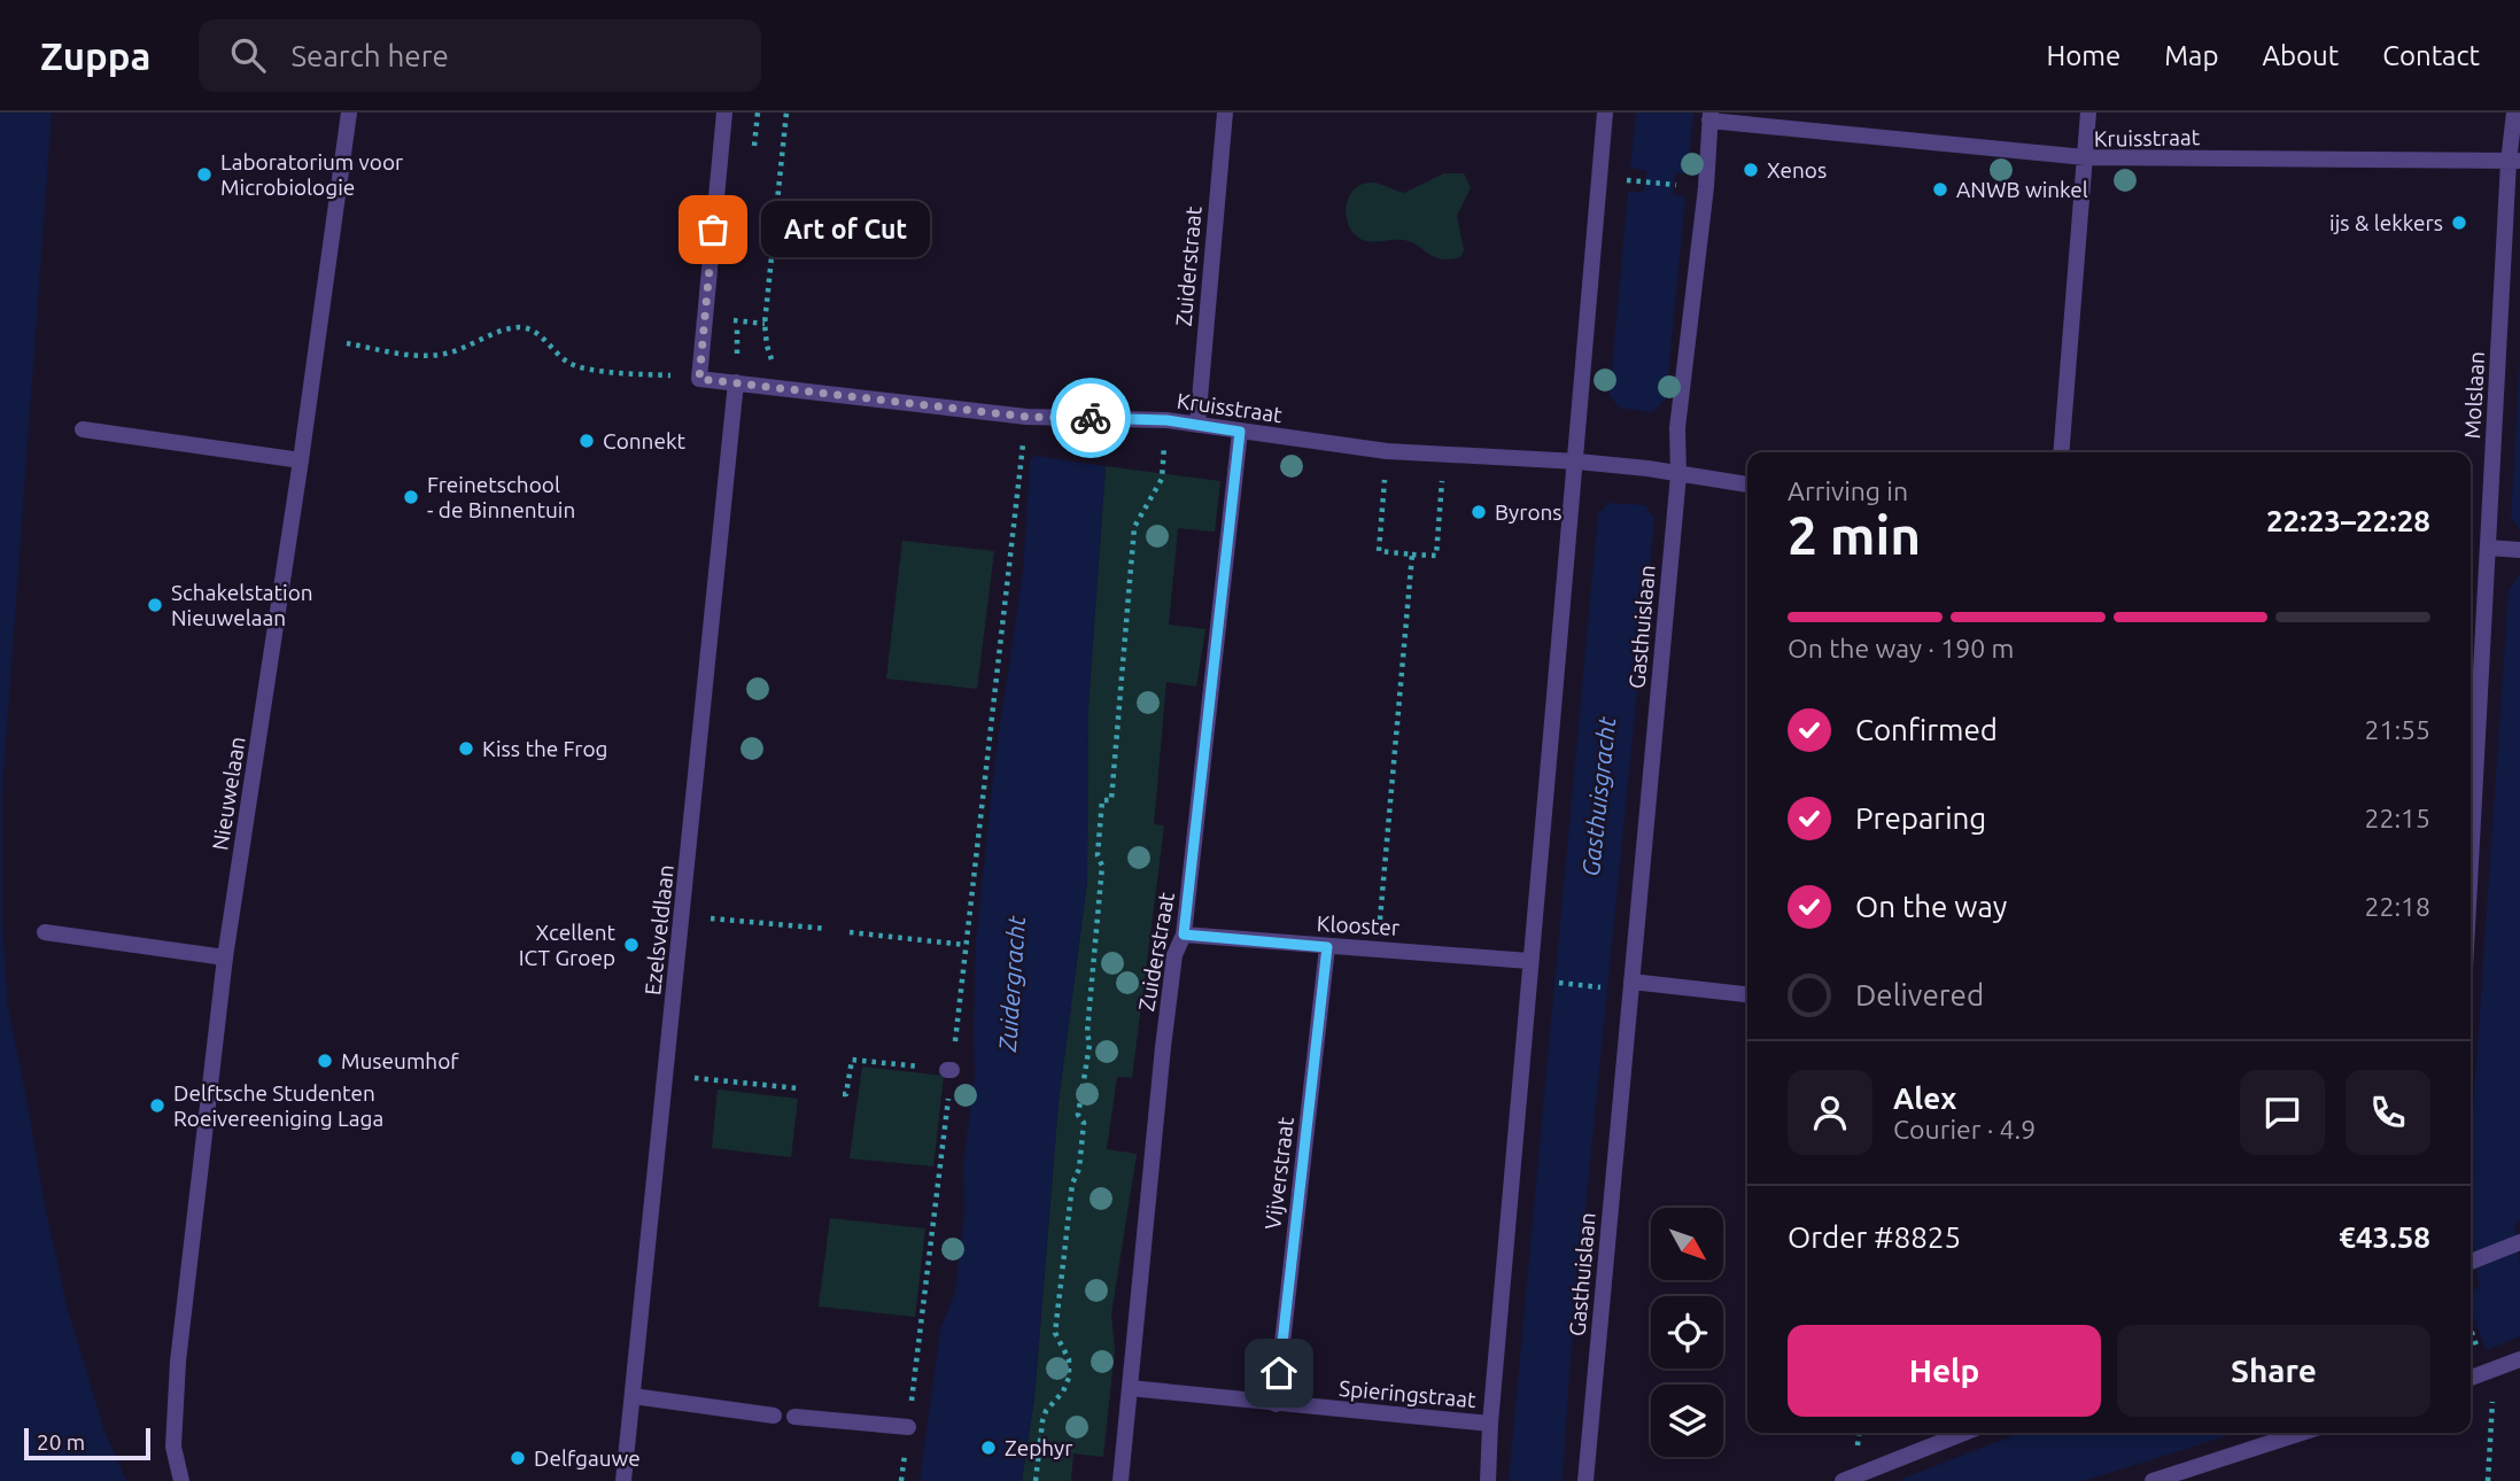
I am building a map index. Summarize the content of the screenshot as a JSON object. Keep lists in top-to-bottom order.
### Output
{
  "streets": {
    "street": [
      "Kruisstraat",
      "Zuiderstraat",
      "Molslaan",
      "Gasthuislaan",
      "Nieuwelaan",
      "Klooster",
      "Ezelsveldlaan",
      "Vijverstraat",
      "Spieringstraat"
    ]
  },
  "crossings": [
    ["Kruisstraat", "Zuiderstraat"],
    ["Kruisstraat", "Molslaan"],
    ["Kruisstraat", "Gasthuislaan"],
    ["Kruisstraat", "Ezelsveldlaan"],
    ["Zuiderstraat", "Klooster"],
    ["Zuiderstraat", "Spieringstraat"],
    ["Klooster", "Vijverstraat"],
    ["Vijverstraat", "Spieringstraat"]
  ],
  "water": ["Gasthuisgracht", "Zuidergracht"],
  "places": [
    "Xenos",
    "Laboratorium voor Microbiologie",
    "ANWB winkel",
    "ijs & lekkers",
    "Art of Cut",
    "Connekt",
    "Freinetschool - de Binnentuin",
    "Byrons",
    "Schakelstation Nieuwelaan",
    "Kiss the Frog",
    "Xcellent ICT Groep",
    "Museumhof",
    "Delftsche Studenten Roeivereeniging Laga",
    "Zephyr",
    "Delfgauwe"
  ],
  "scale_bar": "20 m",
  "north": "bottom right",
  "page": {
    "header": "Zuppa",
    "search": "Search here",
    "nav": [
      "Home",
      "Map",
      "About",
      "Contact"
    ],
    "bubble": "Art of Cut",
    "heading": ["2 min", "Arriving in", "22:23–22:28"],
    "panel": [
      "Alex",
      "Courier · 4.9",
      "Order #8825",
      "€43.58"
    ],
    "bar": "On the way · 190 m",
    "list": [
      ["Confirmed", "21:55"],
      ["Preparing", "22:15"],
      ["On the way", "22:18"],
      "Delivered"
    ],
    "buttons": ["Help", "Share"],
    "scale": "20 m"
  }
}
